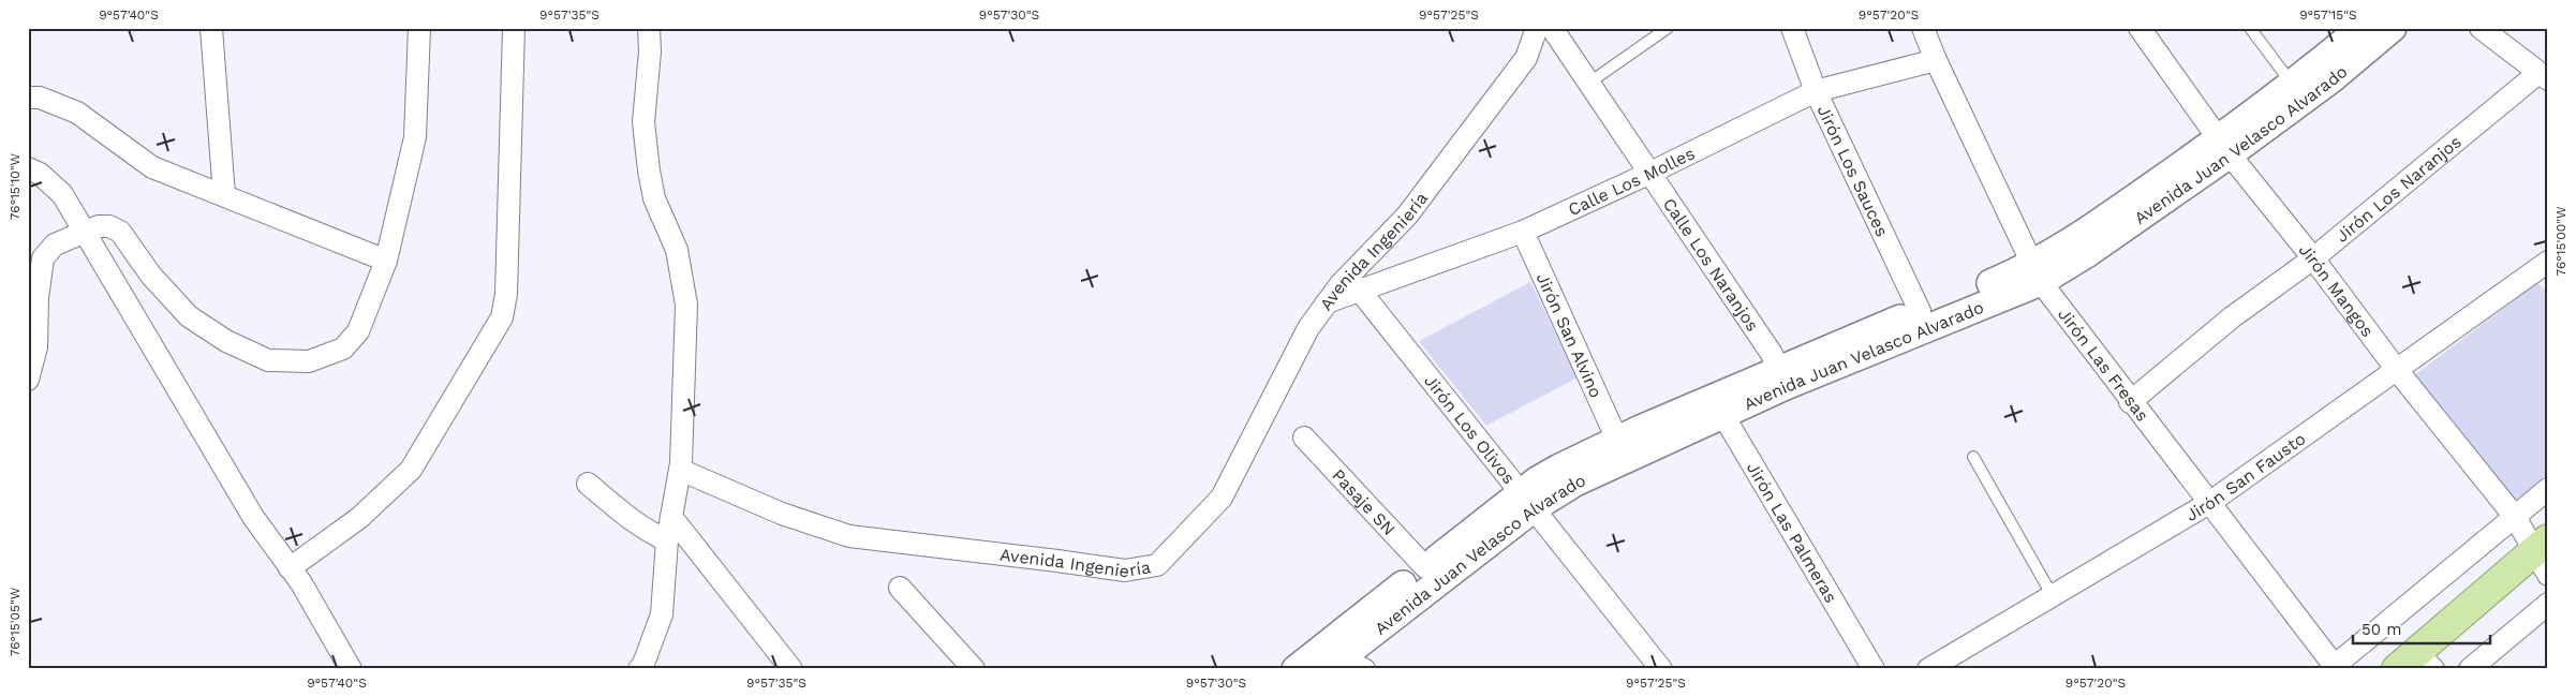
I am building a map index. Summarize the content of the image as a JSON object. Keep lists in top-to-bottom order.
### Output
{
  "streets": {
    "street": [
      "Avenida Juan Velasco Alvarado",
      "Jirón Los Sauces",
      "Calle Los Molles",
      "Jirón Los Naranjos",
      "Avenida Ingeniería",
      "Calle Los Naranjos",
      "Jirón Mangos",
      "Jirón San Alvino",
      "Jirón Las Fresas",
      "Jirón Los Olivos",
      "Jirón San Fausto",
      "Pasaje SN",
      "Jirón Las Palmeras"
    ]
  },
  "crossings": [
    ["Avenida Juan Velasco Alvarado", "Jirón Los Sauces"],
    ["Avenida Juan Velasco Alvarado", "Calle Los Naranjos"],
    ["Avenida Juan Velasco Alvarado", "Jirón Mangos"],
    ["Avenida Juan Velasco Alvarado", "Jirón San Alvino"],
    ["Avenida Juan Velasco Alvarado", "Jirón Las Fresas"],
    ["Avenida Juan Velasco Alvarado", "Jirón Los Olivos"],
    ["Avenida Juan Velasco Alvarado", "Pasaje SN"],
    ["Avenida Juan Velasco Alvarado", "Jirón Las Palmeras"],
    ["Jirón Los Sauces", "Calle Los Molles"],
    ["Calle Los Molles", "Avenida Ingeniería"],
    ["Calle Los Molles", "Calle Los Naranjos"],
    ["Calle Los Molles", "Jirón San Alvino"],
    ["Calle Los Molles", "Jirón Las Fresas"],
    ["Calle Los Molles", "Jirón Los Olivos"],
    ["Jirón Los Naranjos", "Jirón Mangos"],
    ["Jirón Los Naranjos", "Jirón Las Fresas"],
    ["Jirón Mangos", "Jirón San Fausto"],
    ["Jirón Las Fresas", "Jirón San Fausto"]
  ],
  "scale_bar": "50 m",
  "coordinates": [
    "9°57'40\"S",
    "9°57'35\"S",
    "9°57'30\"S",
    "9°57'25\"S",
    "9°57'20\"S",
    "9°57'15\"S",
    "76°15'10\"W",
    "76°15'00\"W",
    "76°15'05\"W"
  ]
}
